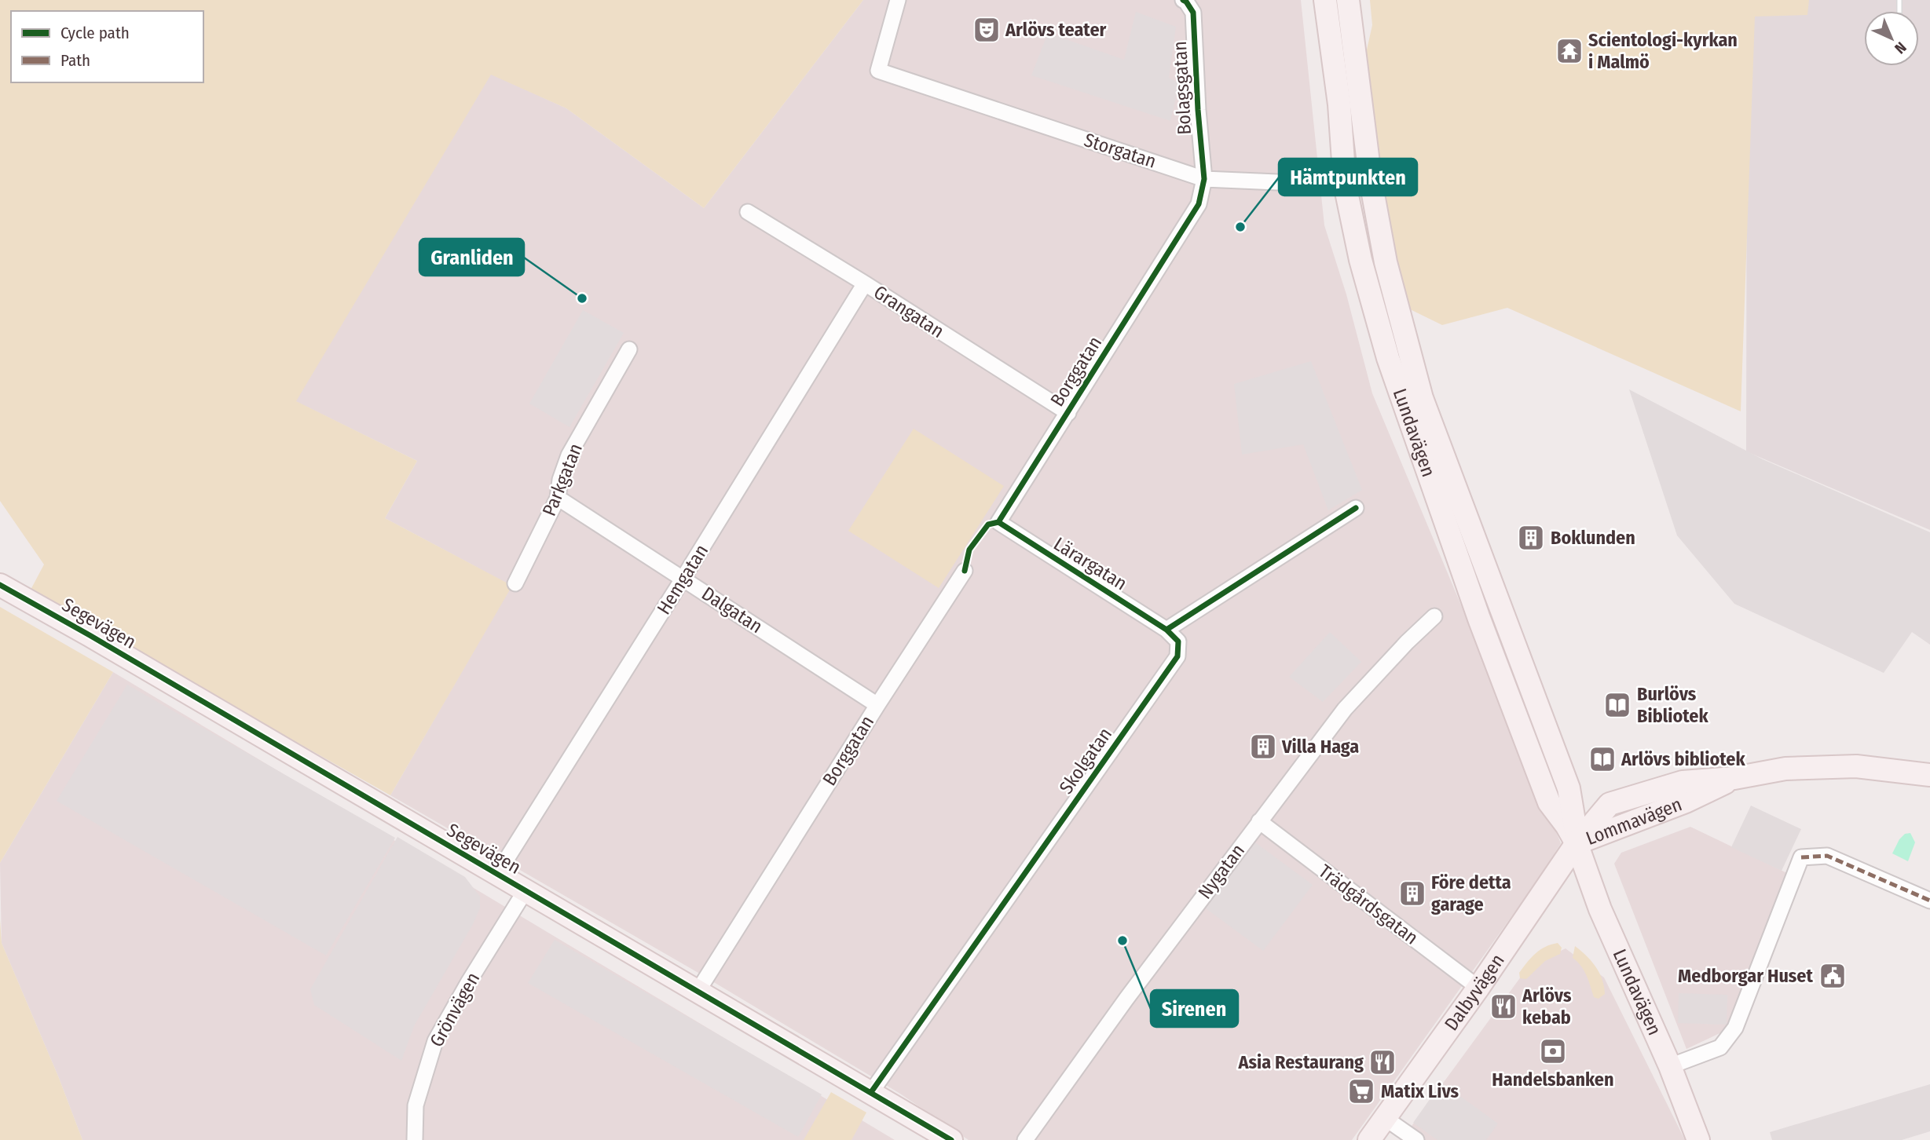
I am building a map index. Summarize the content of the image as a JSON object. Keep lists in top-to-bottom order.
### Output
{
  "streets": {
    "main road": [
      "Lundavägen",
      "Segevägen",
      "Lommavägen",
      "Dalbyvägen"
    ],
    "street": [
      "Bolagsgatan",
      "Storgatan",
      "Grangatan",
      "Borggatan",
      "Parkgatan",
      "Lärargatan",
      "Hemgatan",
      "Dalgatan",
      "Skolgatan",
      "Nygatan",
      "Trädgårdsgatan",
      "Grönvägen"
    ]
  },
  "crossings": [
    ["Bolagsgatan", "Storgatan"],
    ["Bolagsgatan", "Borggatan"],
    ["Storgatan", "Borggatan"],
    ["Storgatan", "Lundavägen"],
    ["Grangatan", "Borggatan"],
    ["Grangatan", "Hemgatan"],
    ["Borggatan", "Lärargatan"],
    ["Borggatan", "Dalgatan"],
    ["Borggatan", "Segevägen"],
    ["Lundavägen", "Lommavägen"],
    ["Lundavägen", "Dalbyvägen"],
    ["Parkgatan", "Dalgatan"],
    ["Lärargatan", "Skolgatan"],
    ["Hemgatan", "Dalgatan"],
    ["Hemgatan", "Segevägen"],
    ["Segevägen", "Skolgatan"],
    ["Segevägen", "Grönvägen"],
    ["Lommavägen", "Dalbyvägen"],
    ["Nygatan", "Trädgårdsgatan"],
    ["Trädgårdsgatan", "Dalbyvägen"]
  ],
  "places": {
    "theatre": ["Arlövs teater"],
    "temple": ["Scientologi-kyrkan i Malmö"],
    "other": ["Hämtpunkten", "Granliden", "Sirenen"],
    "building": ["Boklunden", "Villa Haga", "Före detta garage"],
    "library": ["Burlövs Bibliotek", "Arlövs bibliotek"],
    "public building": ["Medborgar Huset"],
    "restaurant": ["Arlövs kebab", "Asia Restaurang"],
    "bank": ["Handelsbanken"],
    "supermarket": ["Matix Livs"]
  },
  "legend": ["Cycle path", "Path"],
  "north": "bottom right"
}
